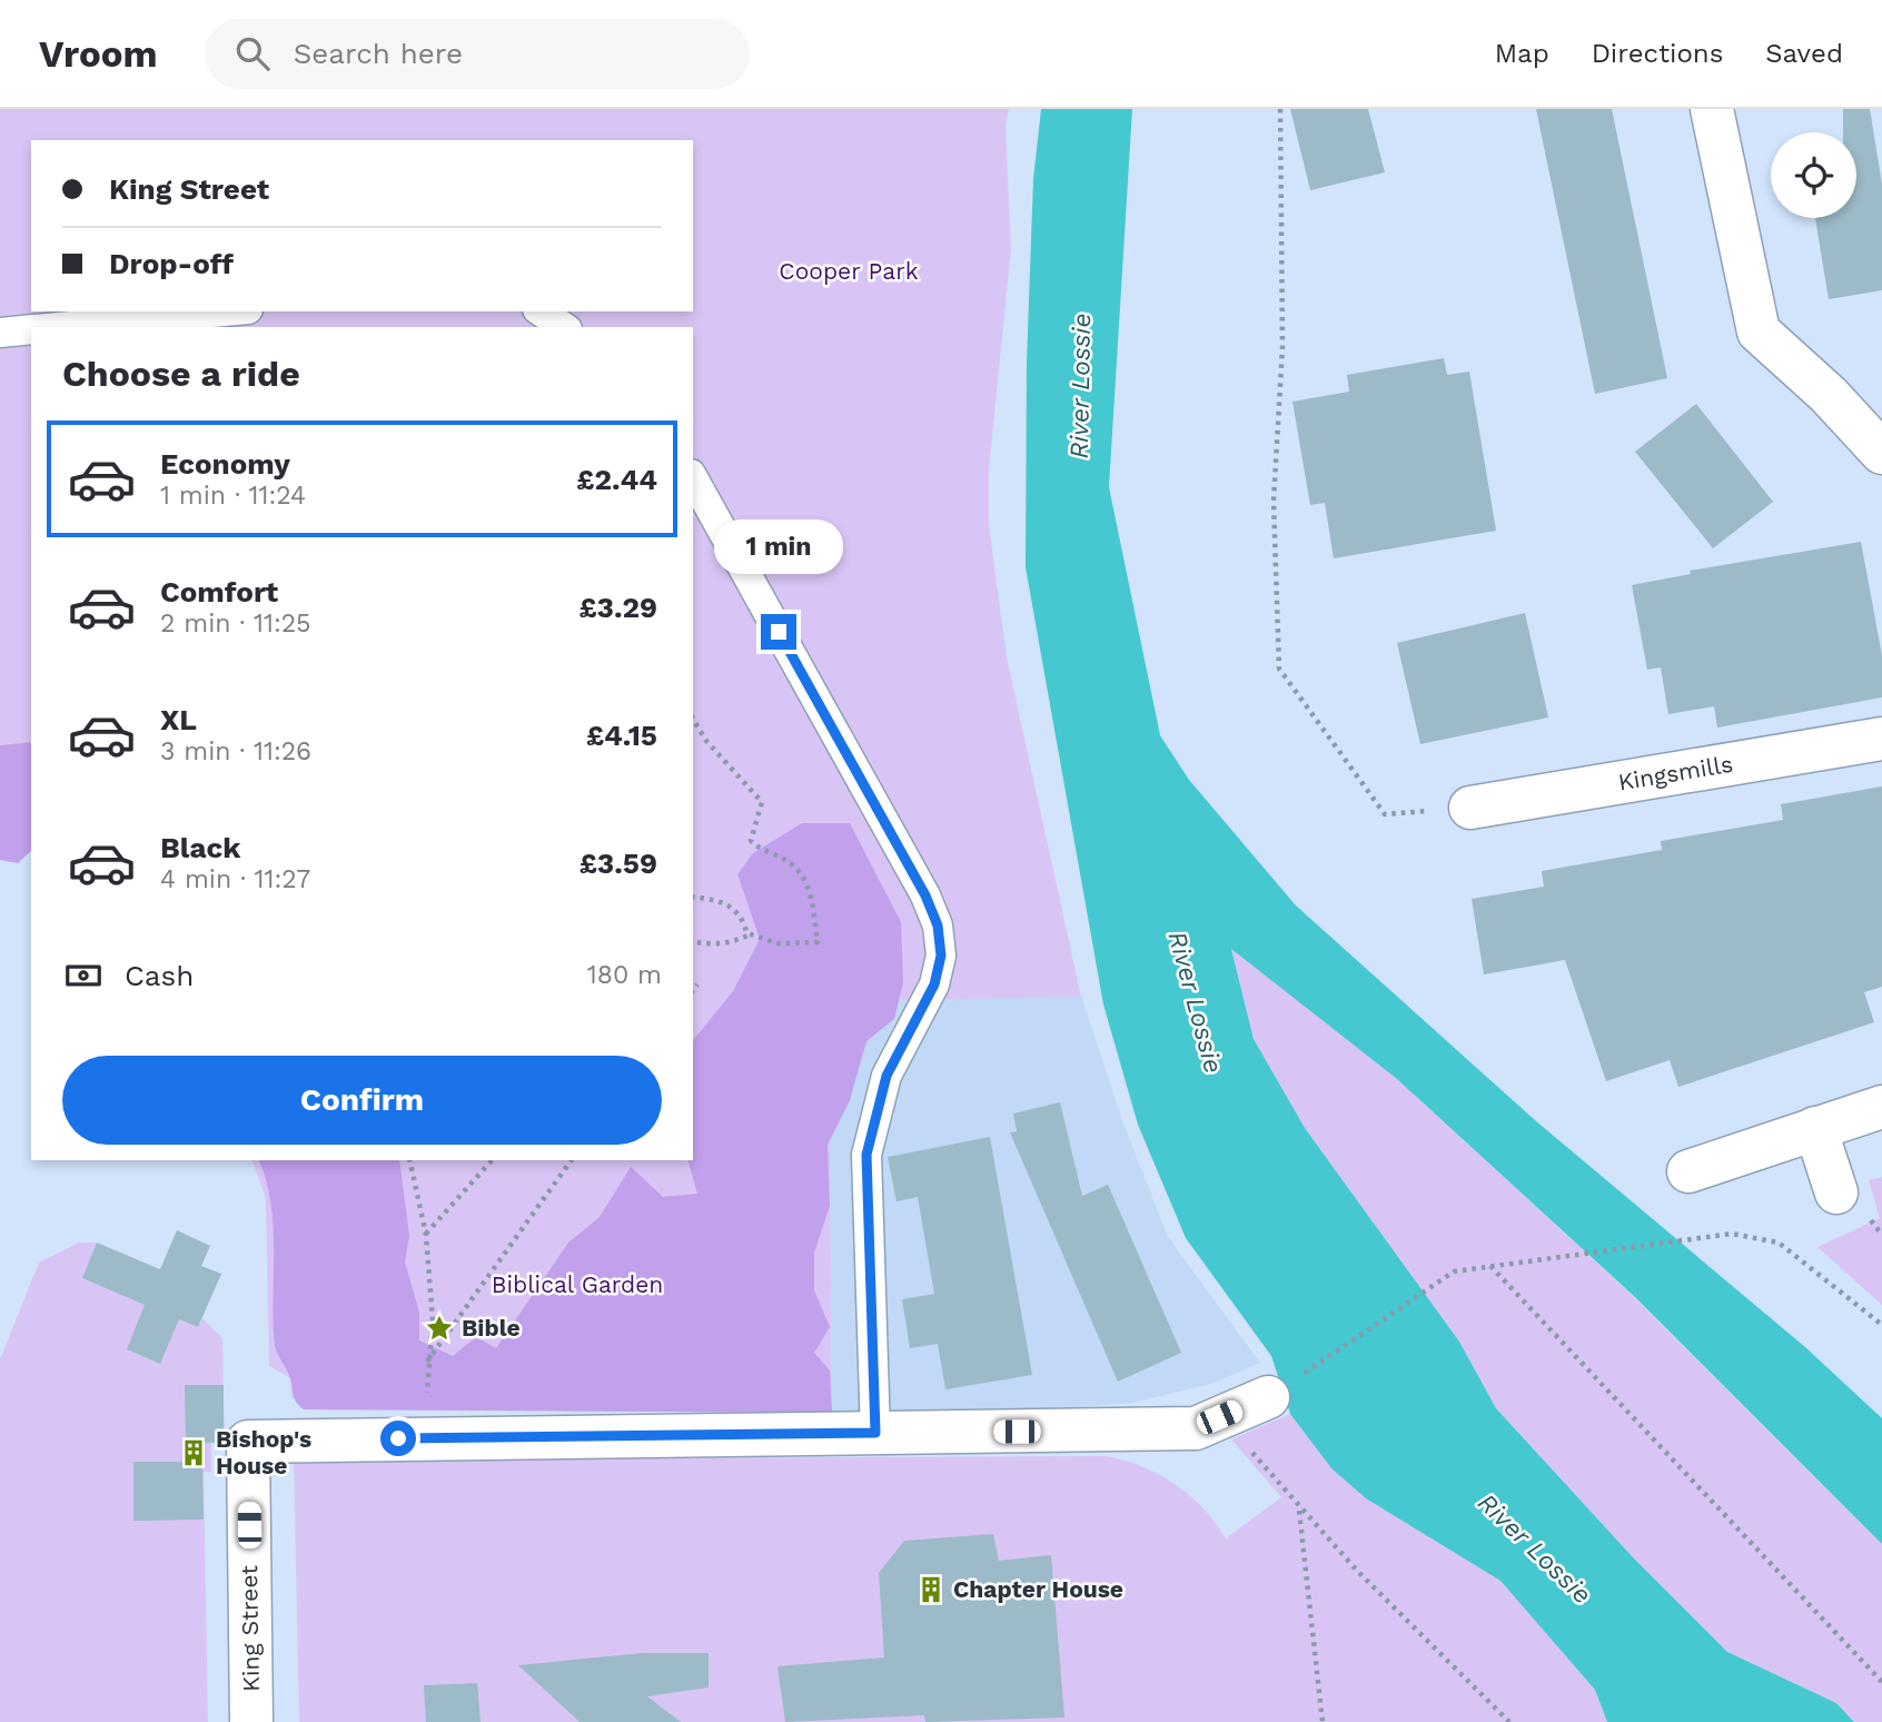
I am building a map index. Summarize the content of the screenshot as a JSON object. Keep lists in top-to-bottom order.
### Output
{
  "streets": {
    "street": ["Kingsmills", "King Street"]
  },
  "water": ["River Lossie"],
  "parks": ["Cooper Park", "Biblical Garden"],
  "places": {
    "place": ["Bible"],
    "building": ["Bishop's House", "Chapter House"]
  },
  "page": {
    "header": "Vroom",
    "search": "Search here",
    "nav": ["Map", "Directions", "Saved"],
    "banner": ["King Street", "Drop-off"],
    "heading": "Choose a ride",
    "list": [
      {
        "name": "Economy",
        "note": "1 min · 11:24",
        "value": "£2.44"
      },
      {
        "name": "Comfort",
        "note": "2 min · 11:25",
        "value": "£3.29"
      },
      {
        "name": "XL",
        "note": "3 min · 11:26",
        "value": "£4.15"
      },
      {
        "name": "Black",
        "note": "4 min · 11:27",
        "value": "£3.59"
      }
    ],
    "bubble": "1 min",
    "pay": ["Cash", "180 m"],
    "buttons": "Confirm"
  }
}
